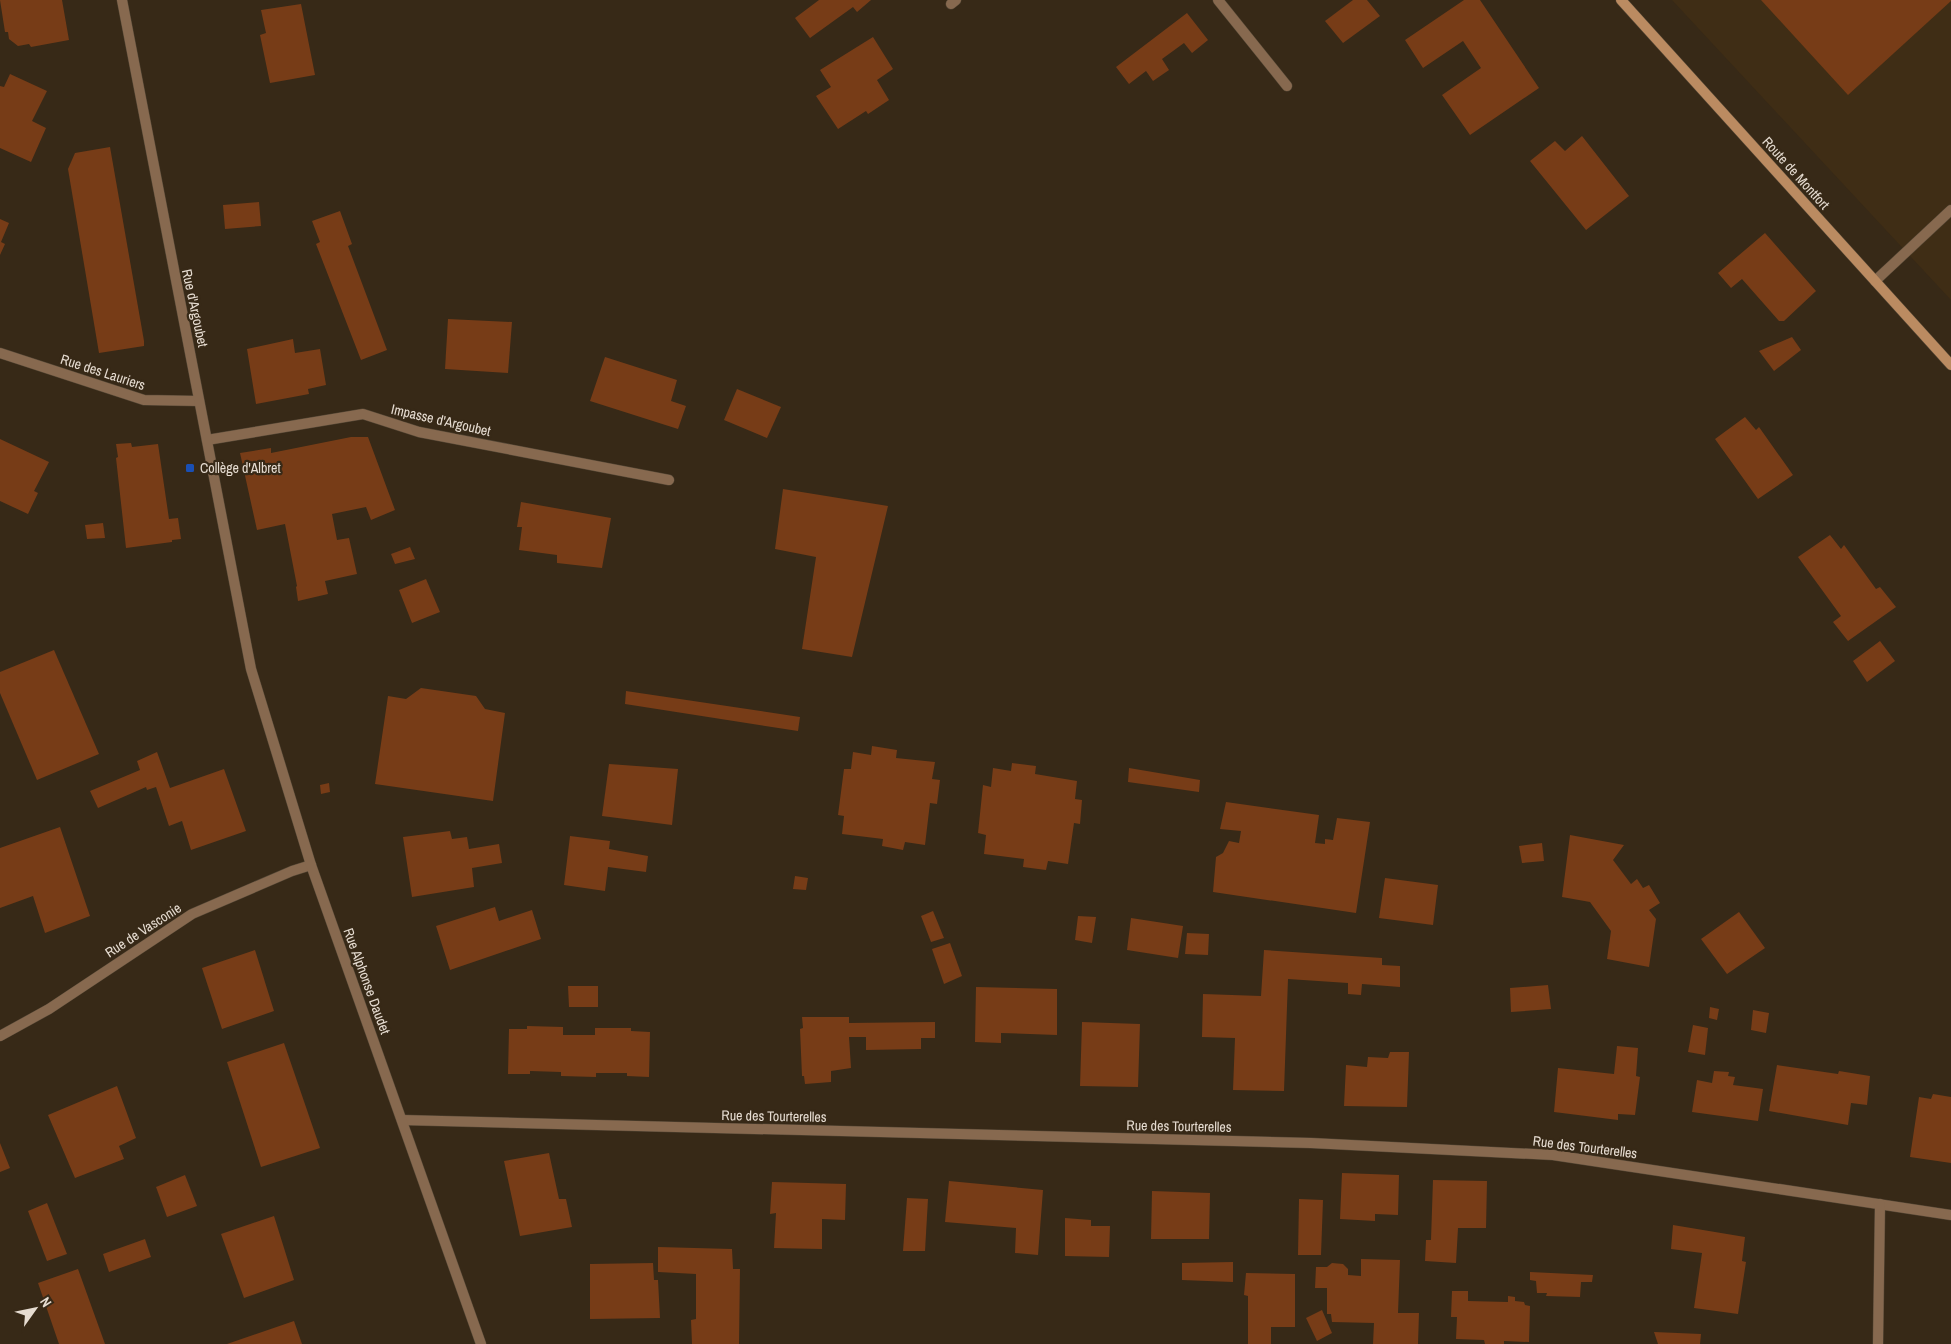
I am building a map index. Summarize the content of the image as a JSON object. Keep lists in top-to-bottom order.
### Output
{
  "streets": {
    "main road": ["Route de Montfort"],
    "street": [
      "Rue d'Argoubet",
      "Rue des Lauriers",
      "Impasse d'Argoubet",
      "Rue de Vasconie",
      "Rue Alphonse Daudet",
      "Rue des Tourterelles"
    ]
  },
  "crossings": [
    ["Rue d'Argoubet", "Rue des Lauriers"],
    ["Rue d'Argoubet", "Impasse d'Argoubet"],
    ["Rue d'Argoubet", "Rue Alphonse Daudet"],
    ["Rue de Vasconie", "Rue Alphonse Daudet"],
    ["Rue Alphonse Daudet", "Rue des Tourterelles"]
  ],
  "places": {
    "transit": ["Collège d'Albret"]
  },
  "north": "top right"
}
